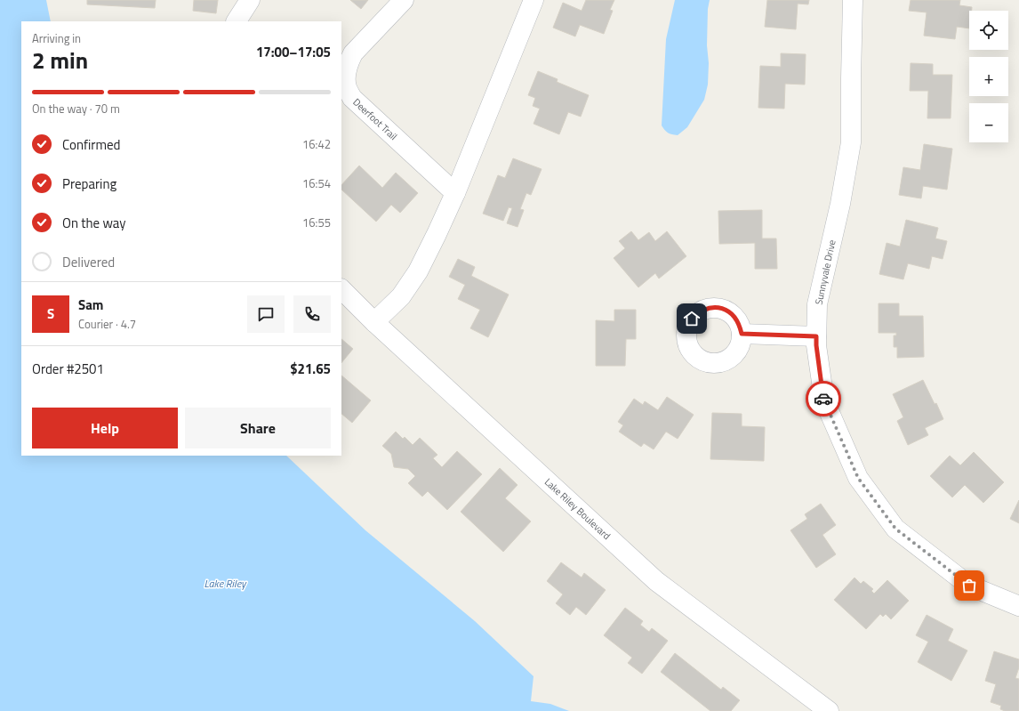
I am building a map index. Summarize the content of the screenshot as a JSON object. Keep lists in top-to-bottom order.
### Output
{
  "streets": {
    "street": ["Deerfoot Trail", "Sunnyvale Drive", "Lake Riley Boulevard"]
  },
  "water": ["Lake Riley"],
  "page": {
    "map_buttons": ["+", "−"],
    "heading": ["2 min", "Arriving in", "17:00–17:05"],
    "panel": [
      "Sam",
      "Courier · 4.7",
      "Order #2501",
      "$21.65"
    ],
    "bar": "On the way · 70 m",
    "list": [
      ["Confirmed", "16:42"],
      ["Preparing", "16:54"],
      ["On the way", "16:55"],
      "Delivered"
    ],
    "round": "S",
    "buttons": ["Help", "Share"]
  }
}
